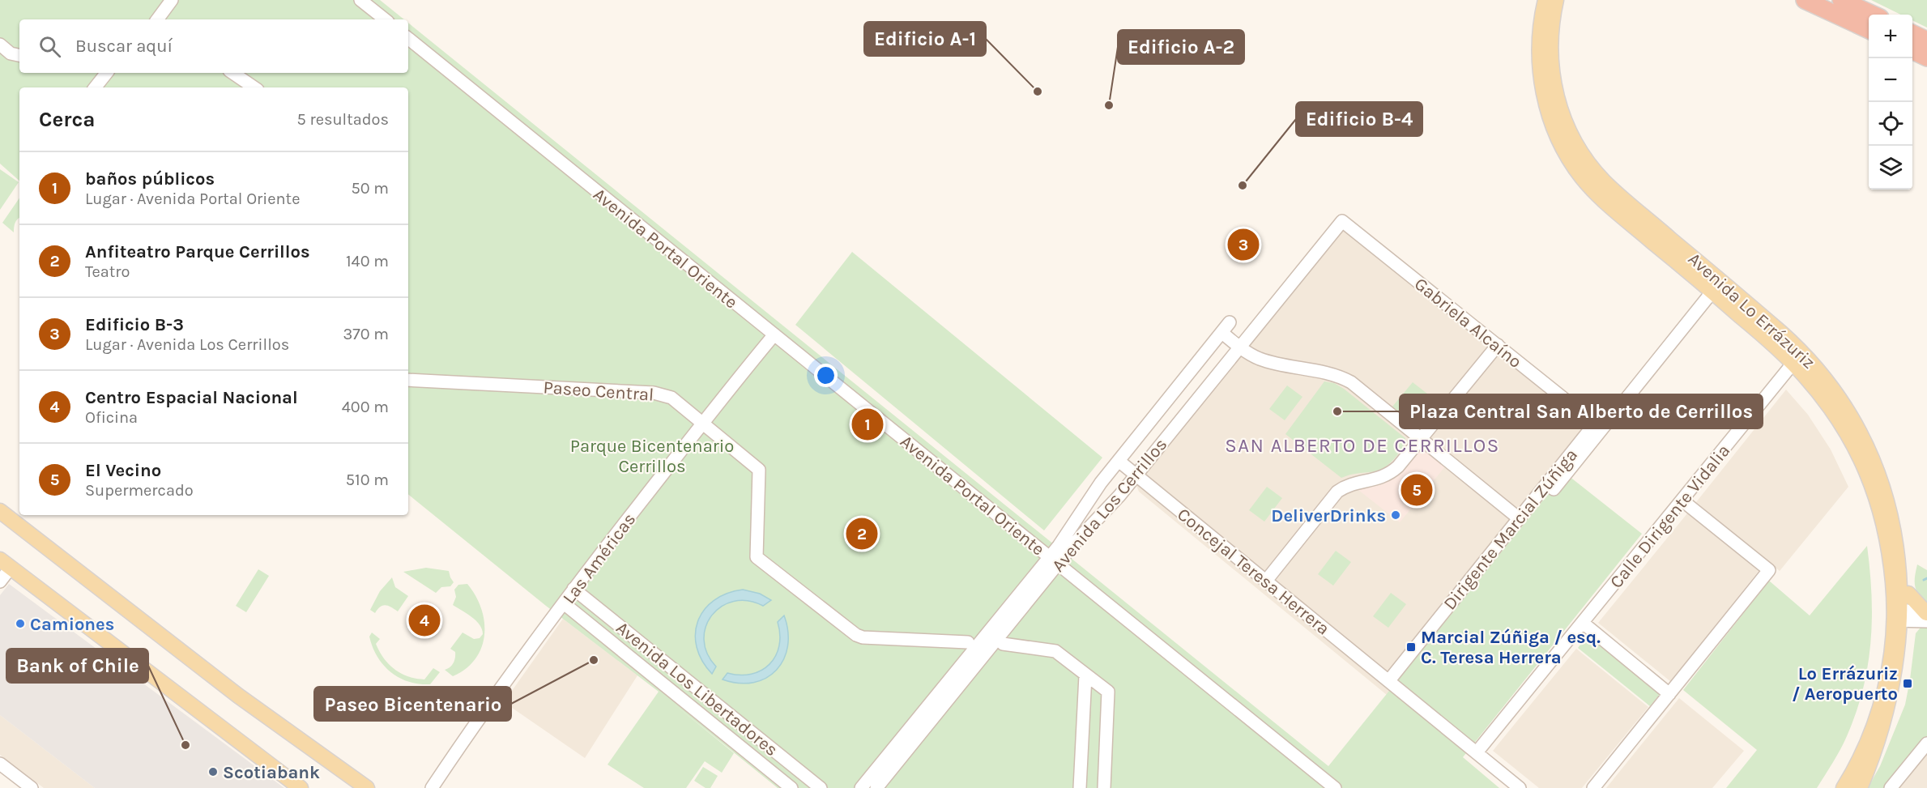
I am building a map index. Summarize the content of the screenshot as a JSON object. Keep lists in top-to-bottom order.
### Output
{
  "streets": {
    "main road": ["Avenida Lo Errázuriz"],
    "street": [
      "Avenida Portal Oriente",
      "Gabriela Alcaíno",
      "Paseo Central",
      "Avenida Los Cerrillos",
      "Calle Dirigente Vidalia",
      "Dirigente Marcial Zúñiga",
      "Las Américas",
      "Concejal Teresa Herrera",
      "Avenida Los Libertadores"
    ]
  },
  "crossings": [
    ["Avenida Portal Oriente", "Avenida Los Cerrillos"],
    ["Avenida Portal Oriente", "Las Américas"],
    ["Avenida Lo Errázuriz", "Calle Dirigente Vidalia"],
    ["Gabriela Alcaíno", "Avenida Los Cerrillos"],
    ["Gabriela Alcaíno", "Dirigente Marcial Zúñiga"],
    ["Paseo Central", "Las Américas"],
    ["Avenida Los Cerrillos", "Concejal Teresa Herrera"],
    ["Calle Dirigente Vidalia", "Concejal Teresa Herrera"],
    ["Dirigente Marcial Zúñiga", "Concejal Teresa Herrera"],
    ["Las Américas", "Avenida Los Libertadores"]
  ],
  "districts": ["SAN ALBERTO DE CERRILLOS"],
  "parks": ["Parque Bicentenario Cerrillos"],
  "places": {
    "other": [
      "Edificio A-1",
      "Edificio A-2",
      "Edificio B-4",
      "Plaza Central San Alberto de Cerrillos",
      "DeliverDrinks",
      "Camiones",
      "Paseo Bicentenario",
      "Bank of Chile",
      "Scotiabank"
    ],
    "transit": ["Marcial Zúñiga / esq. C. Teresa Herrera", "Lo Errázuriz / Aeropuerto"]
  },
  "page": {
    "map_buttons": ["+", "−"],
    "search": "Buscar aquí",
    "heading": ["Cerca", "5 resultados"],
    "list": [
      {
        "mark": "1",
        "name": "baños públicos",
        "note": "Lugar · Avenida Portal Oriente",
        "value": "50 m"
      },
      {
        "mark": "2",
        "name": "Anfiteatro Parque Cerrillos",
        "note": "Teatro",
        "value": "140 m"
      },
      {
        "mark": "3",
        "name": "Edificio B-3",
        "note": "Lugar · Avenida Los Cerrillos",
        "value": "370 m"
      },
      {
        "mark": "4",
        "name": "Centro Espacial Nacional",
        "note": "Oficina",
        "value": "400 m"
      },
      {
        "mark": "5",
        "name": "El Vecino",
        "note": "Supermercado",
        "value": "510 m"
      }
    ],
    "pins": [
      "3",
      "1",
      "5",
      "2",
      "4"
    ]
  }
}
